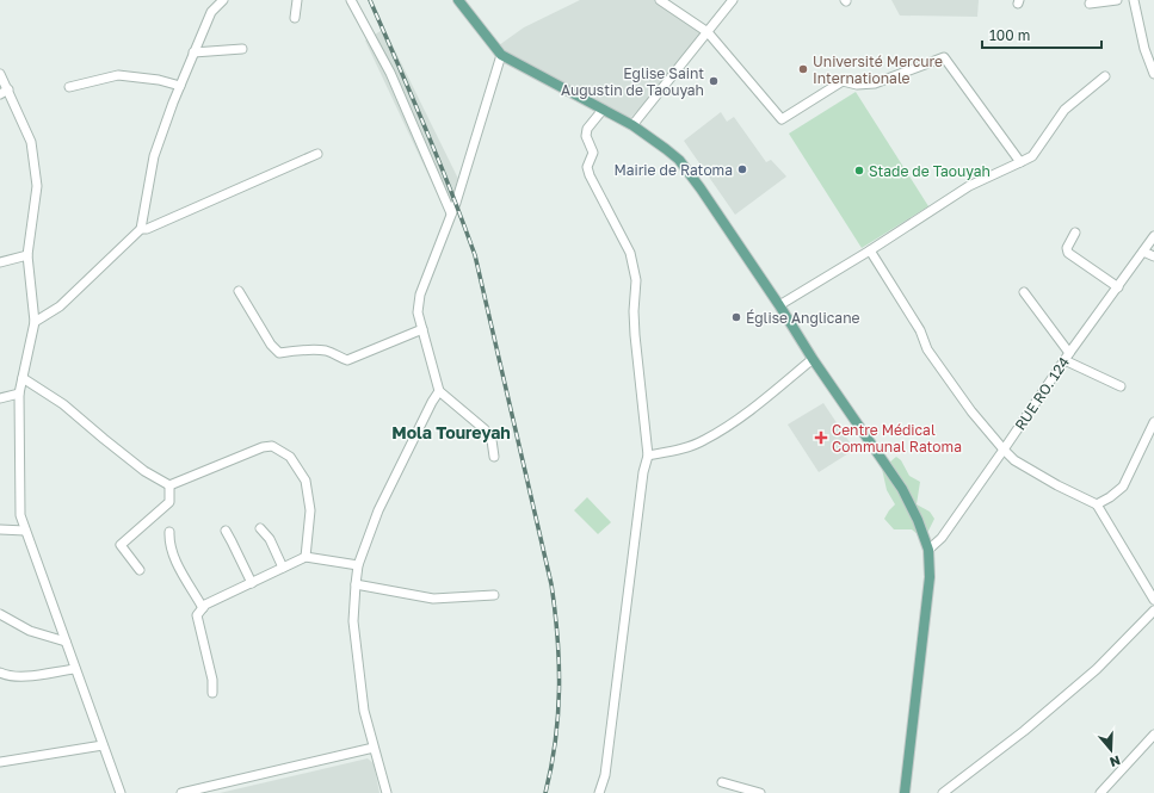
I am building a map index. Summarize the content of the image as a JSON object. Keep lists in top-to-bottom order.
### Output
{
  "streets": {
    "street": ["RUE RO. 124"]
  },
  "districts": ["Mola Toureyah"],
  "places": {
    "other": [
      "Université Mercure Internationale",
      "Eglise Saint Augustin de Taouyah",
      "Mairie de Ratoma",
      "Stade de Taouyah",
      "Église Anglicane"
    ],
    "health": ["Centre Médical Communal Ratoma"]
  },
  "scale_bar": "100 m",
  "north": "bottom"
}
